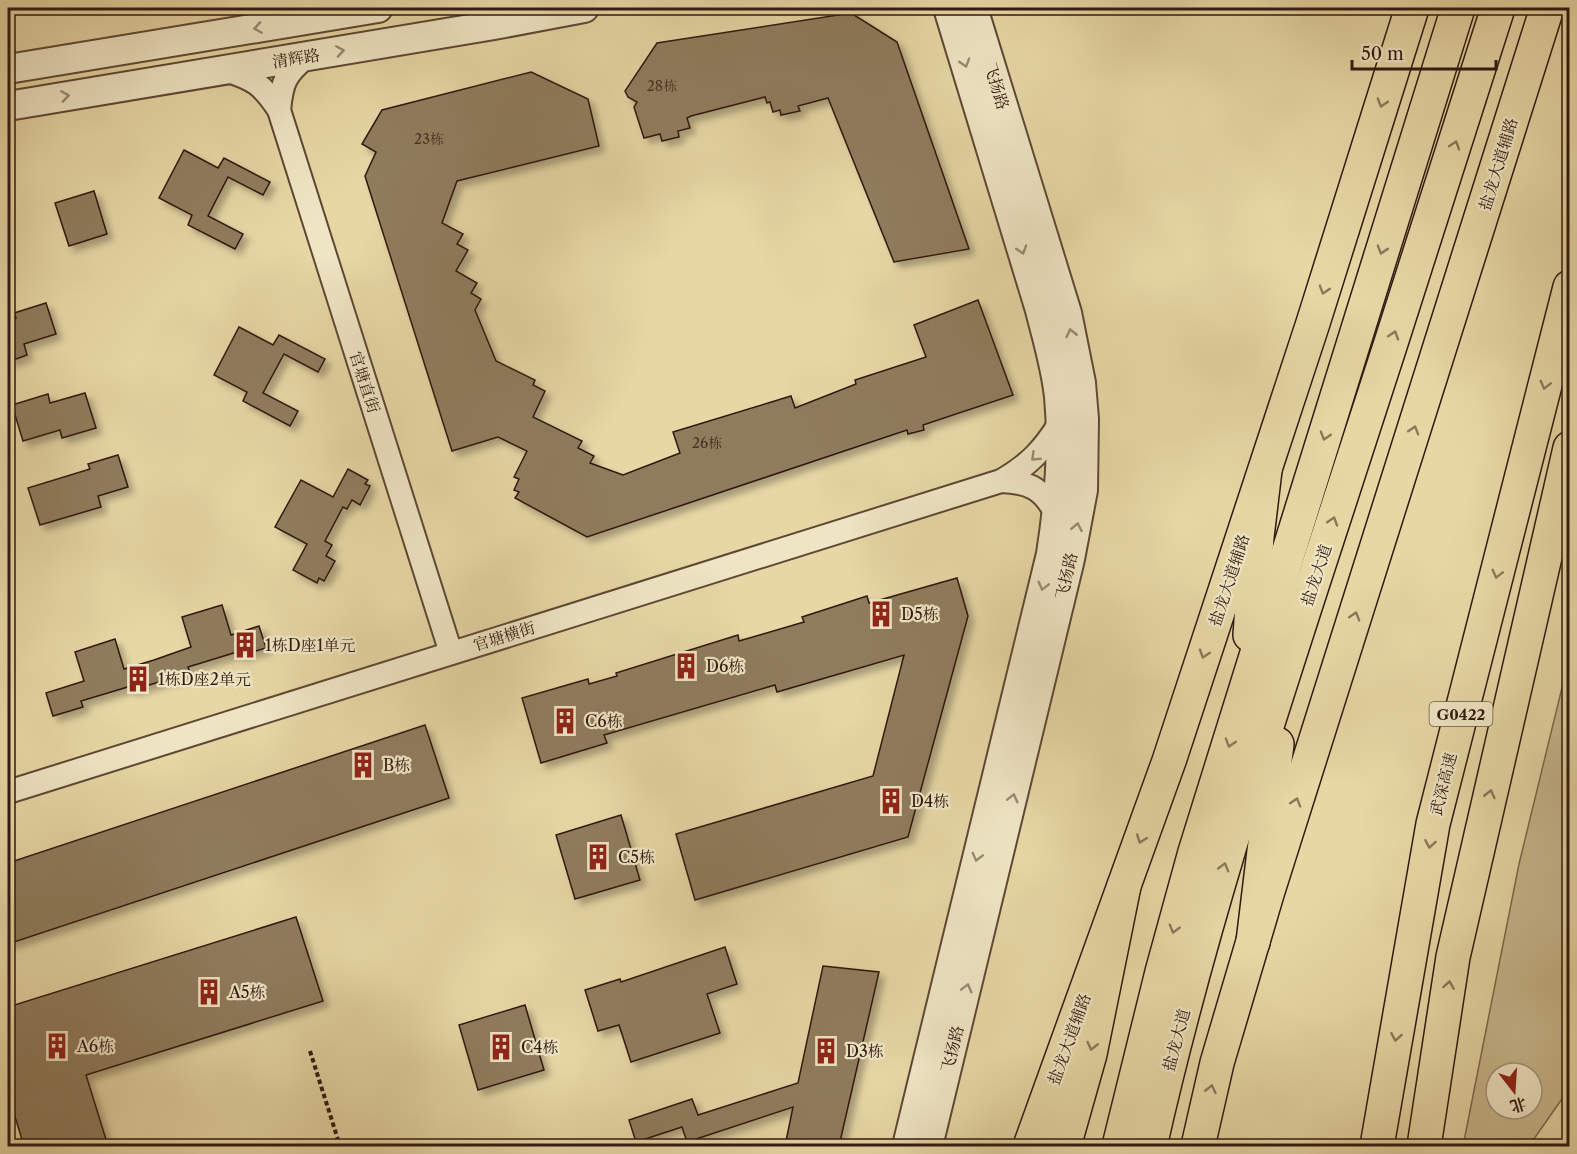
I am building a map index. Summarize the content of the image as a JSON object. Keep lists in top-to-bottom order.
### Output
{
  "streets": {
    "main road": [
      "盐龙大道辅路",
      "盐龙大道",
      "G0422",
      "武深高速"
    ],
    "street": [
      "清辉路",
      "飞扬路",
      "官塘直街",
      "官塘横街"
    ]
  },
  "crossings": [
    ["清辉路", "官塘直街"],
    ["飞扬路", "官塘横街"],
    ["官塘直街", "官塘横街"]
  ],
  "places": {
    "building": [
      "D5栋",
      "1栋D座1单元",
      "D6栋",
      "1栋D座2单元",
      "C6栋",
      "B栋",
      "D4栋",
      "C5栋",
      "A5栋",
      "A6栋",
      "C4栋",
      "D3栋"
    ]
  },
  "house_numbers": ["28栋", "23栋", "26栋"],
  "scale_bar": "50 m",
  "north": "bottom"
}
